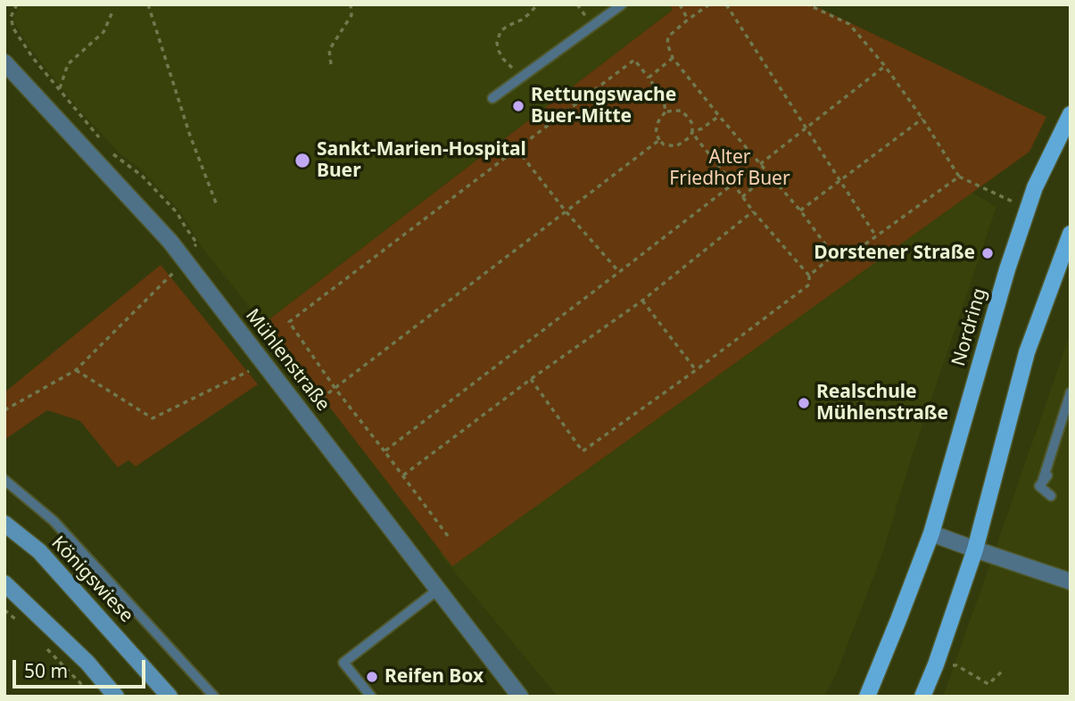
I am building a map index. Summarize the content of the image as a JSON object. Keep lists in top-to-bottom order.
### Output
{
  "streets": {
    "main road": ["Nordring", "Königswiese"],
    "street": ["Mühlenstraße"]
  },
  "parks": ["Alter Friedhof Buer"],
  "places": [
    "Rettungswache Buer-Mitte",
    "Sankt-Marien-Hospital Buer",
    "Dorstener Straße",
    "Realschule Mühlenstraße",
    "Reifen Box"
  ],
  "scale_bar": "50 m"
}
